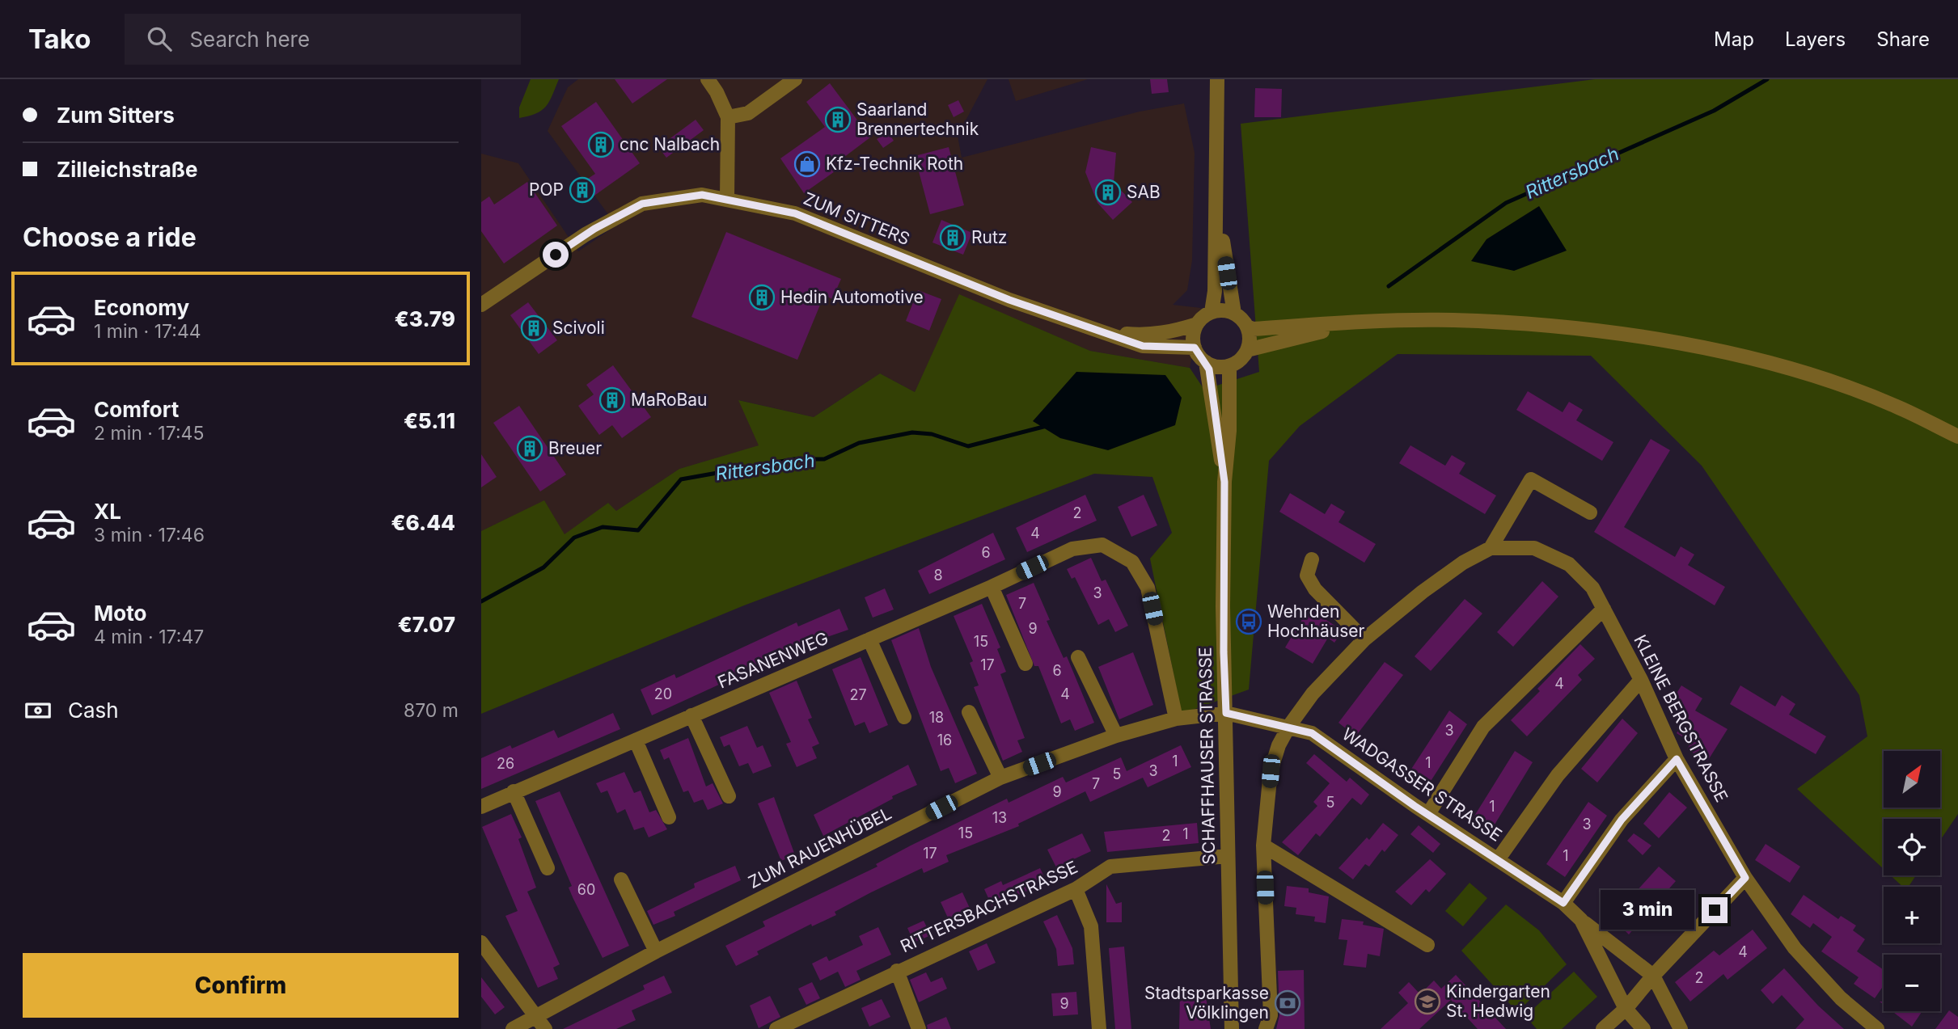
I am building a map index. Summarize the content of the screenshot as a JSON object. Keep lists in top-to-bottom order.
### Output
{
  "streets": {
    "street": [
      "ZUM SITTERS",
      "FASANENWEG",
      "KLEINE BERGSTRASSE",
      "SCHAFFHAUSER STRASSE",
      "WADGASSER STRASSE",
      "ZUM RAUENHÜBEL",
      "RITTERSBACHSTRASSE"
    ]
  },
  "crossings": [
    ["ZUM SITTERS", "SCHAFFHAUSER STRASSE"],
    ["FASANENWEG", "ZUM RAUENHÜBEL"],
    ["KLEINE BERGSTRASSE", "WADGASSER STRASSE"],
    ["SCHAFFHAUSER STRASSE", "WADGASSER STRASSE"],
    ["SCHAFFHAUSER STRASSE", "ZUM RAUENHÜBEL"],
    ["SCHAFFHAUSER STRASSE", "RITTERSBACHSTRASSE"],
    ["WADGASSER STRASSE", "ZUM RAUENHÜBEL"]
  ],
  "water": ["Rittersbach"],
  "places": {
    "building": [
      "Saarland Brennertechnik",
      "cnc Nalbach",
      "POP",
      "SAB",
      "Rutz",
      "Hedin Automotive",
      "Scivoli",
      "MaRoBau",
      "Breuer"
    ],
    "shop": ["Kfz-Technik Roth"],
    "bus stop": ["Wehrden Hochhäuser"],
    "school or university": ["Kindergarten St. Hedwig"],
    "bank": ["Stadtsparkasse Völklingen"]
  },
  "house_numbers": [
    "2",
    "4",
    "6",
    "8",
    "3",
    "7",
    "9",
    "15",
    "17",
    "6",
    "4",
    "20",
    "4",
    "27",
    "18",
    "3",
    "16",
    "1",
    "1",
    "26",
    "3",
    "5",
    "7",
    "9",
    "5",
    "1",
    "13",
    "3",
    "15",
    "1",
    "2",
    "17",
    "1",
    "60",
    "4",
    "2",
    "9"
  ],
  "north": "top right",
  "page": {
    "header": "Tako",
    "search": "Search here",
    "nav": ["Map", "Layers", "Share"],
    "banner": ["Zum Sitters", "Zilleichstraße"],
    "heading": "Choose a ride",
    "list": [
      {
        "name": "Economy",
        "note": "1 min · 17:44",
        "value": "€3.79"
      },
      {
        "name": "Comfort",
        "note": "2 min · 17:45",
        "value": "€5.11"
      },
      {
        "name": "XL",
        "note": "3 min · 17:46",
        "value": "€6.44"
      },
      {
        "name": "Moto",
        "note": "4 min · 17:47",
        "value": "€7.07"
      }
    ],
    "pay": ["Cash", "870 m"],
    "map_buttons": ["+", "−"],
    "bubble": "3 min",
    "buttons": "Confirm"
  }
}
